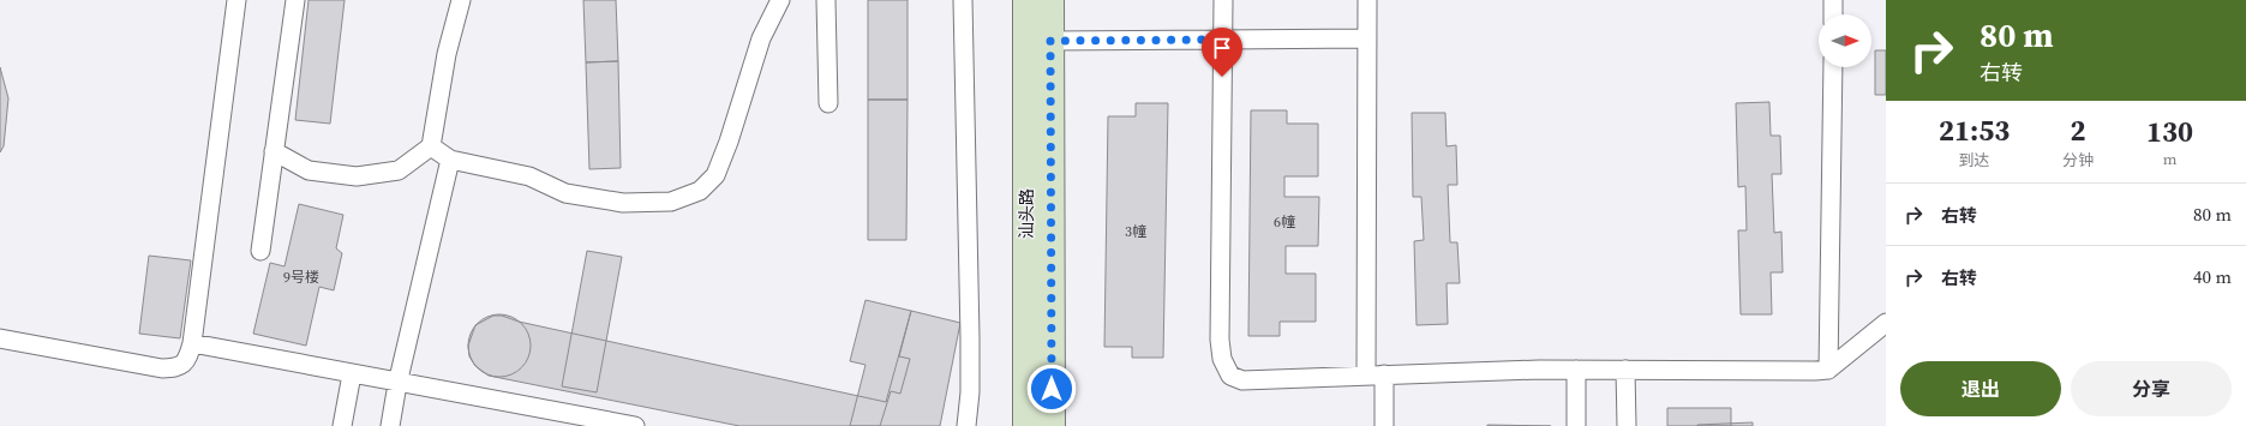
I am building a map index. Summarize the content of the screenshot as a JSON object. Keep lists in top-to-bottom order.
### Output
{
  "streets": {
    "street": ["汕头路"]
  },
  "house_numbers": ["6幢", "3幢", "9号楼"],
  "north": "right",
  "page": {
    "turn": ["80 m", "右转"],
    "eta": [
      "21:53",
      "到达",
      "2",
      "分钟",
      "130",
      "m"
    ],
    "list": [
      {
        "name": "右转",
        "value": "80 m"
      },
      {
        "name": "右转",
        "value": "40 m"
      }
    ],
    "buttons": ["退出", "分享"]
  }
}
